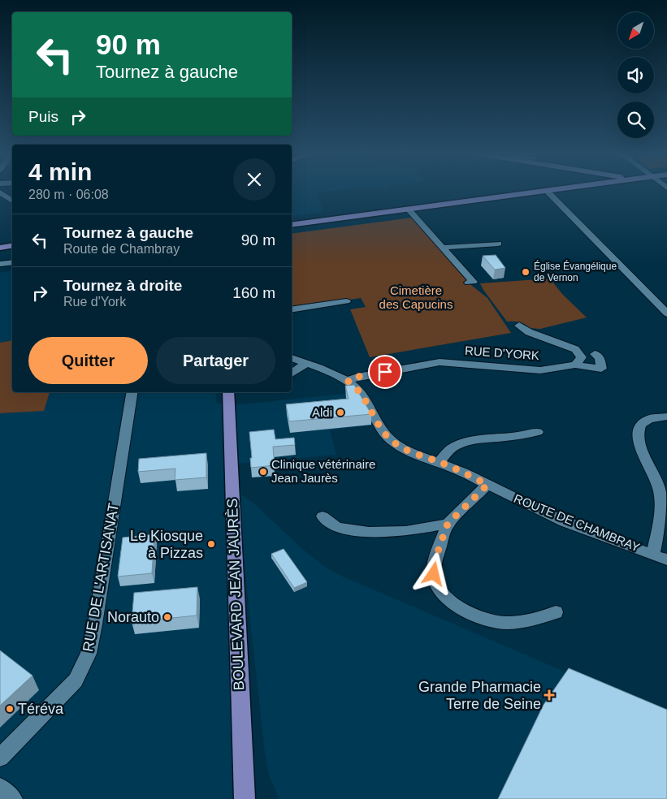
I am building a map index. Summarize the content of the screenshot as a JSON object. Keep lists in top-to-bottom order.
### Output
{
  "streets": {
    "main road": ["BOULEVARD JEAN JAURÈS"],
    "street": ["RUE D'YORK", "ROUTE DE CHAMBRAY", "RUE DE L'ARTISANAT"]
  },
  "crossings": [
    ["RUE D'YORK", "ROUTE DE CHAMBRAY"]
  ],
  "parks": ["Cimetière des Capucins"],
  "places": {
    "other": [
      "Église Évangélique de Vernon",
      "Aldi",
      "Clinique vétérinaire Jean Jaurès",
      "Le Kiosque à Pizzas",
      "Norauto",
      "Téréva"
    ],
    "health": ["Grande Pharmacie Terre de Seine"]
  },
  "north": "bottom left",
  "page": {
    "turn": ["90 m", "Tournez à gauche"],
    "then": "Puis",
    "heading": ["4 min", "280 m · 06:08"],
    "list": [
      {
        "name": "Tournez à gauche",
        "note": "Route de Chambray",
        "value": "90 m"
      },
      {
        "name": "Tournez à droite",
        "note": "Rue d'York",
        "value": "160 m"
      }
    ],
    "buttons": ["Quitter", "Partager"]
  }
}
